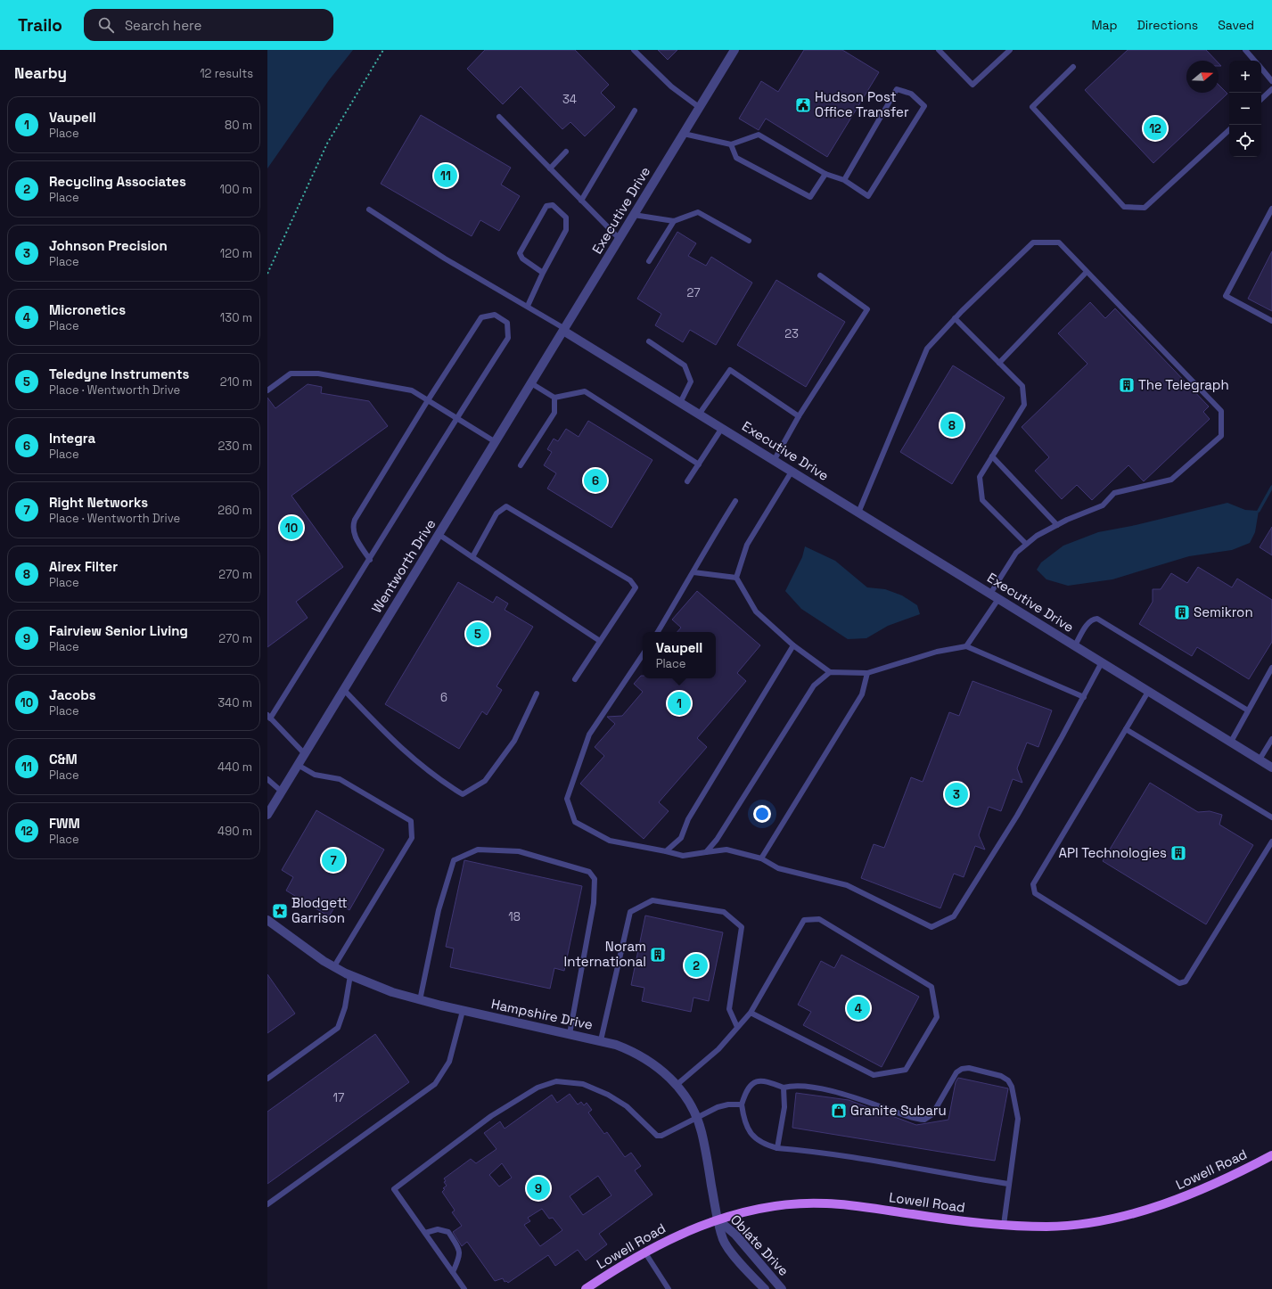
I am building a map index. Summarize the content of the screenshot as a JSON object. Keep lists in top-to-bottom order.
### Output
{
  "streets": {
    "main road": ["Lowell Road"],
    "street": [
      "Executive Drive",
      "Wentworth Drive",
      "Hampshire Drive",
      "Oblate Drive"
    ]
  },
  "crossings": [
    ["Executive Drive", "Wentworth Drive"],
    ["Hampshire Drive", "Lowell Road"],
    ["Hampshire Drive", "Oblate Drive"],
    ["Lowell Road", "Oblate Drive"]
  ],
  "places": {
    "public building": ["Hudson Post Office Transfer"],
    "building": [
      "The Telegraph",
      "Semikron",
      "API Technologies",
      "Noram International"
    ],
    "place": ["Blodgett Garrison"],
    "shop": ["Granite Subaru"]
  },
  "house_numbers": [
    "34",
    "27",
    "23",
    "6",
    "18",
    "17"
  ],
  "north": "right",
  "page": {
    "header": "Trailo",
    "search": "Search here",
    "nav": ["Map", "Directions", "Saved"],
    "heading": ["Nearby", "12 results"],
    "map_buttons": ["+", "−"],
    "list": [
      {
        "mark": "1",
        "name": "Vaupell",
        "note": "Place",
        "value": "80 m"
      },
      {
        "mark": "2",
        "name": "Recycling Associates",
        "note": "Place",
        "value": "100 m"
      },
      {
        "mark": "3",
        "name": "Johnson Precision",
        "note": "Place",
        "value": "120 m"
      },
      {
        "mark": "4",
        "name": "Micronetics",
        "note": "Place",
        "value": "130 m"
      },
      {
        "mark": "5",
        "name": "Teledyne Instruments",
        "note": "Place · Wentworth Drive",
        "value": "210 m"
      },
      {
        "mark": "6",
        "name": "Integra",
        "note": "Place",
        "value": "230 m"
      },
      {
        "mark": "7",
        "name": "Right Networks",
        "note": "Place · Wentworth Drive",
        "value": "260 m"
      },
      {
        "mark": "8",
        "name": "Airex Filter",
        "note": "Place",
        "value": "270 m"
      },
      {
        "mark": "9",
        "name": "Fairview Senior Living",
        "note": "Place",
        "value": "270 m"
      },
      {
        "mark": "10",
        "name": "Jacobs",
        "note": "Place",
        "value": "340 m"
      },
      {
        "mark": "11",
        "name": "C&M",
        "note": "Place",
        "value": "440 m"
      },
      {
        "mark": "12",
        "name": "FWM",
        "note": "Place",
        "value": "490 m"
      }
    ],
    "pins": [
      "12",
      "11",
      "8",
      "6",
      "10",
      "5",
      "1",
      "3",
      "7",
      "2",
      "4",
      "9"
    ],
    "popup": ["Vaupell", "Place"]
  }
}
